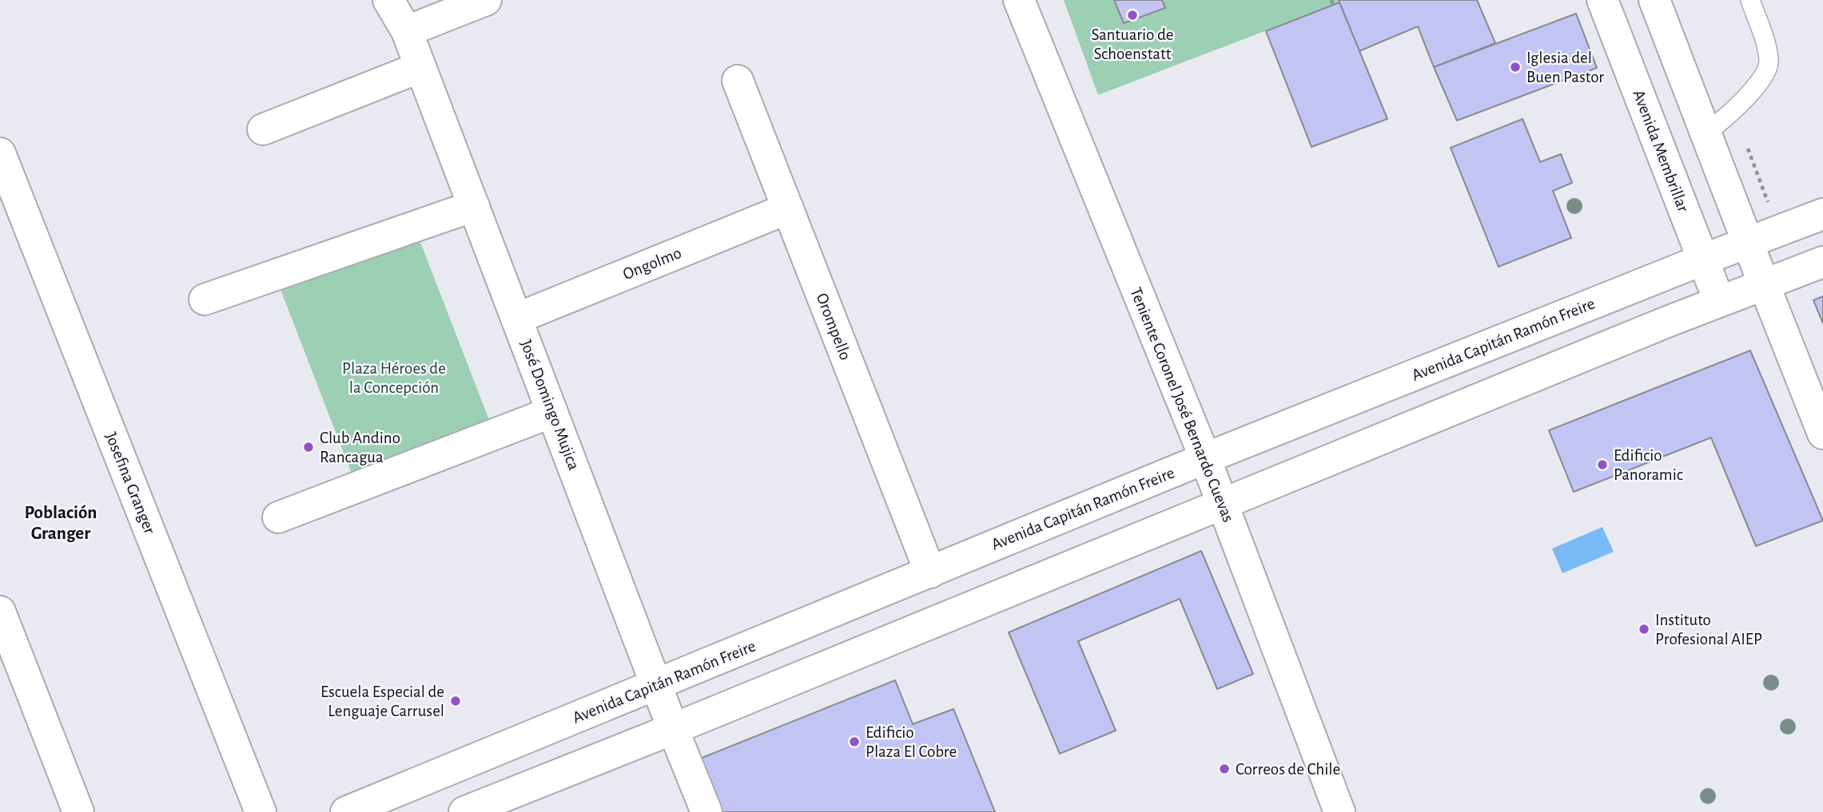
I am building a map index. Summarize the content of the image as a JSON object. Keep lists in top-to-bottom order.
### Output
{
  "streets": {
    "street": [
      "Avenida Membrillar",
      "Ongolmo",
      "Orompello",
      "Avenida Capitán Ramón Freire",
      "José Domingo Mujica",
      "Teniente Coronel José Bernardo Cuevas",
      "Josefina Granger"
    ]
  },
  "crossings": [
    ["Avenida Membrillar", "Avenida Capitán Ramón Freire"],
    ["Ongolmo", "Orompello"],
    ["Ongolmo", "José Domingo Mujica"],
    ["Orompello", "Avenida Capitán Ramón Freire"],
    ["Avenida Capitán Ramón Freire", "José Domingo Mujica"],
    ["Avenida Capitán Ramón Freire", "Teniente Coronel José Bernardo Cuevas"]
  ],
  "districts": ["Población Granger"],
  "parks": ["Plaza Héroes de la Concepción"],
  "places": [
    "Santuario de Schoenstatt",
    "Iglesia del Buen Pastor",
    "Club Andino Rancagua",
    "Edificio Panoramic",
    "Instituto Profesional AIEP",
    "Escuela Especial de Lenguaje Carrusel",
    "Edificio Plaza El Cobre",
    "Correos de Chile"
  ]
}
